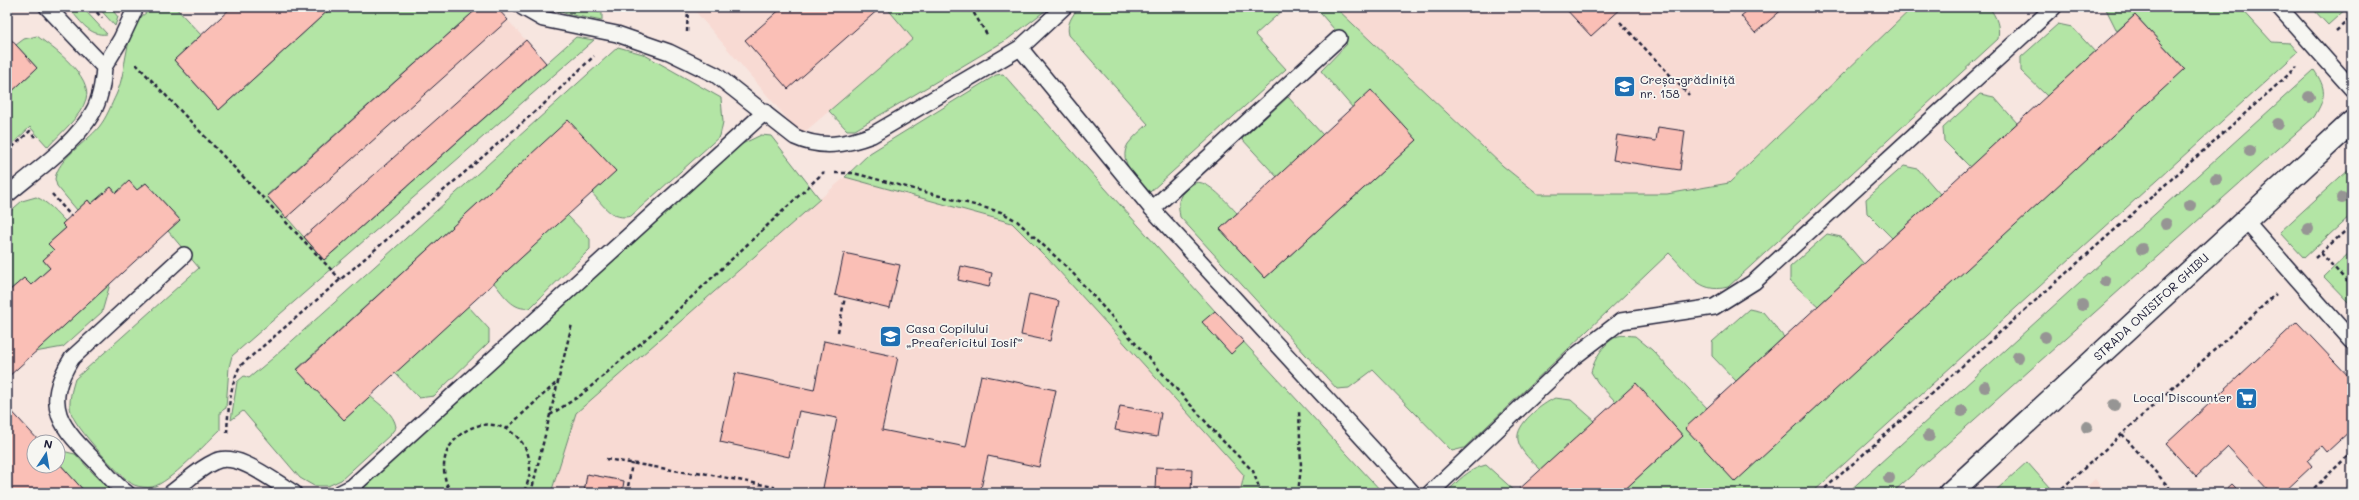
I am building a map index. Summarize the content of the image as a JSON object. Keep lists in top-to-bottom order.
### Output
{
  "streets": {
    "street": ["STRADA ONISIFOR GHIBU"]
  },
  "places": {
    "school or university": ["Creșa-grădiniță nr. 158", "Casa Copilului „Preafericitul Iosif“"],
    "supermarket": ["Local Discounter"]
  },
  "north": "top"
}
